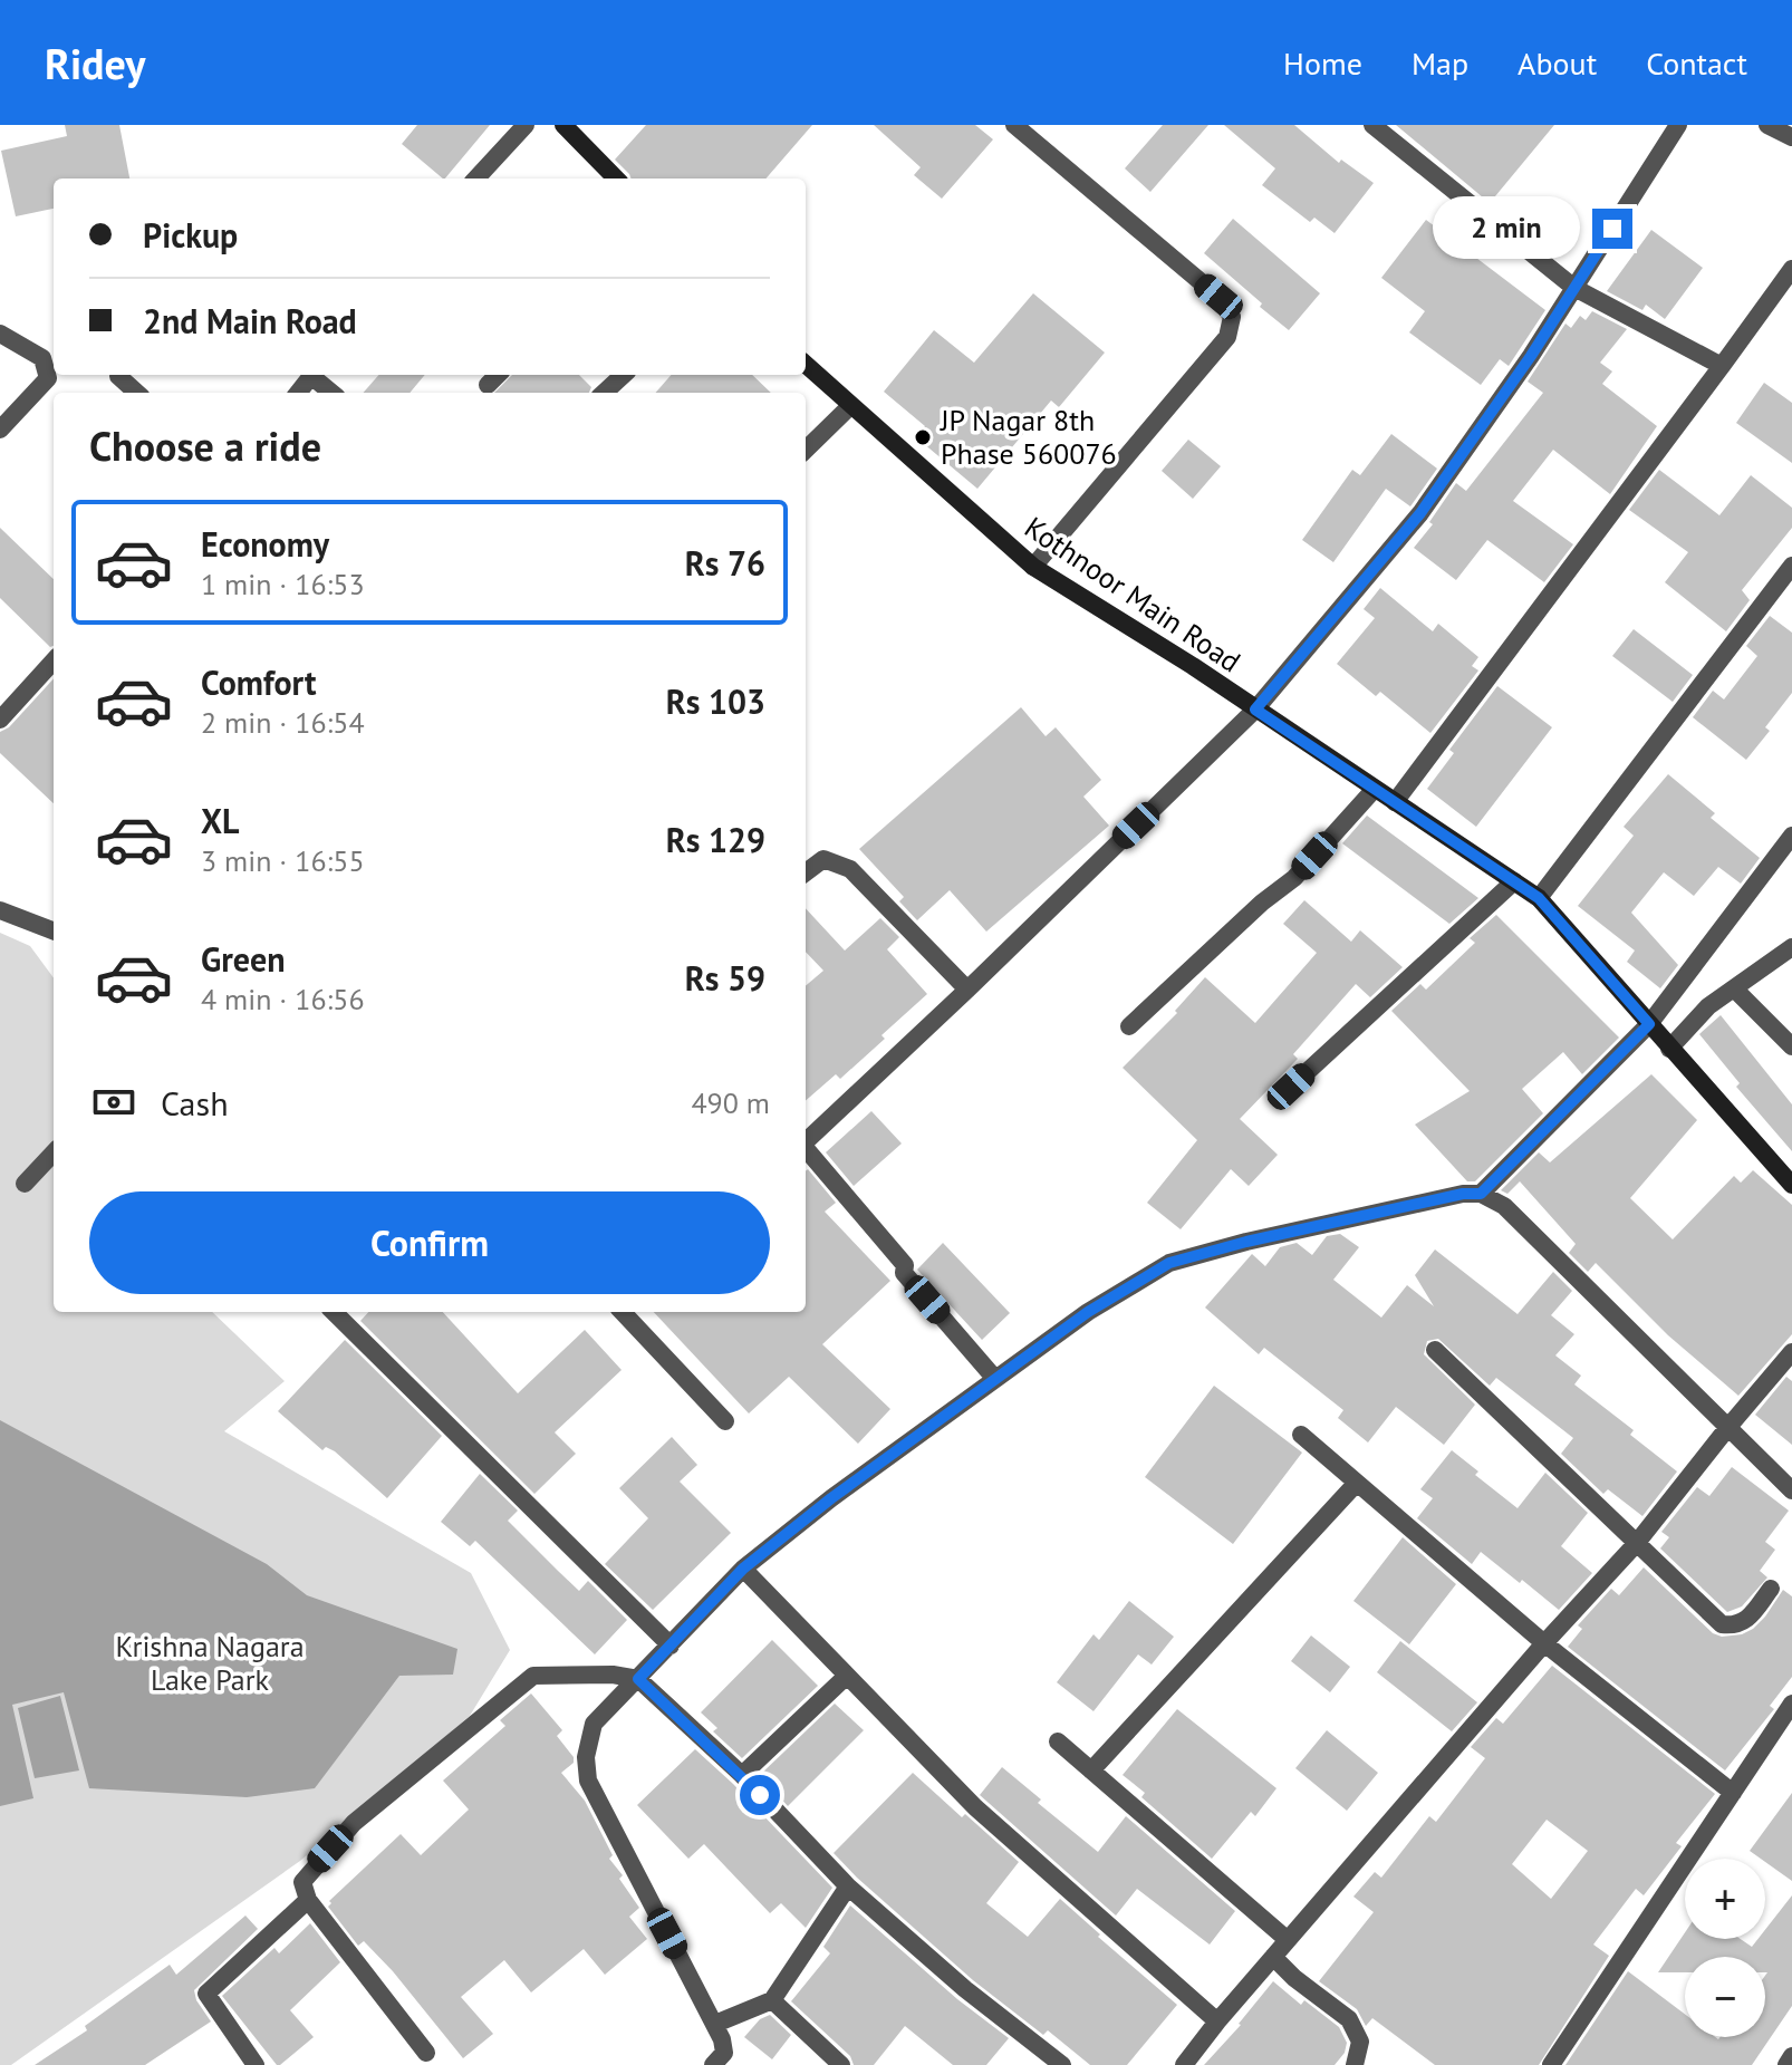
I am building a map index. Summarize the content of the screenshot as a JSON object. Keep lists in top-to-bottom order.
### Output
{
  "streets": {
    "street": ["Kothnoor Main Road"]
  },
  "parks": ["Krishna Nagara Lake Park"],
  "places": ["JP Nagar 8th Phase 560076"],
  "page": {
    "header": "Ridey",
    "nav": [
      "Home",
      "Map",
      "About",
      "Contact"
    ],
    "banner": ["Pickup", "2nd Main Road"],
    "bubble": "2 min",
    "heading": "Choose a ride",
    "list": [
      {
        "name": "Economy",
        "note": "1 min · 16:53",
        "value": "Rs 76"
      },
      {
        "name": "Comfort",
        "note": "2 min · 16:54",
        "value": "Rs 103"
      },
      {
        "name": "XL",
        "note": "3 min · 16:55",
        "value": "Rs 129"
      },
      {
        "name": "Green",
        "note": "4 min · 16:56",
        "value": "Rs 59"
      }
    ],
    "pay": ["Cash", "490 m"],
    "buttons": "Confirm",
    "map_buttons": ["+", "−"]
  }
}
